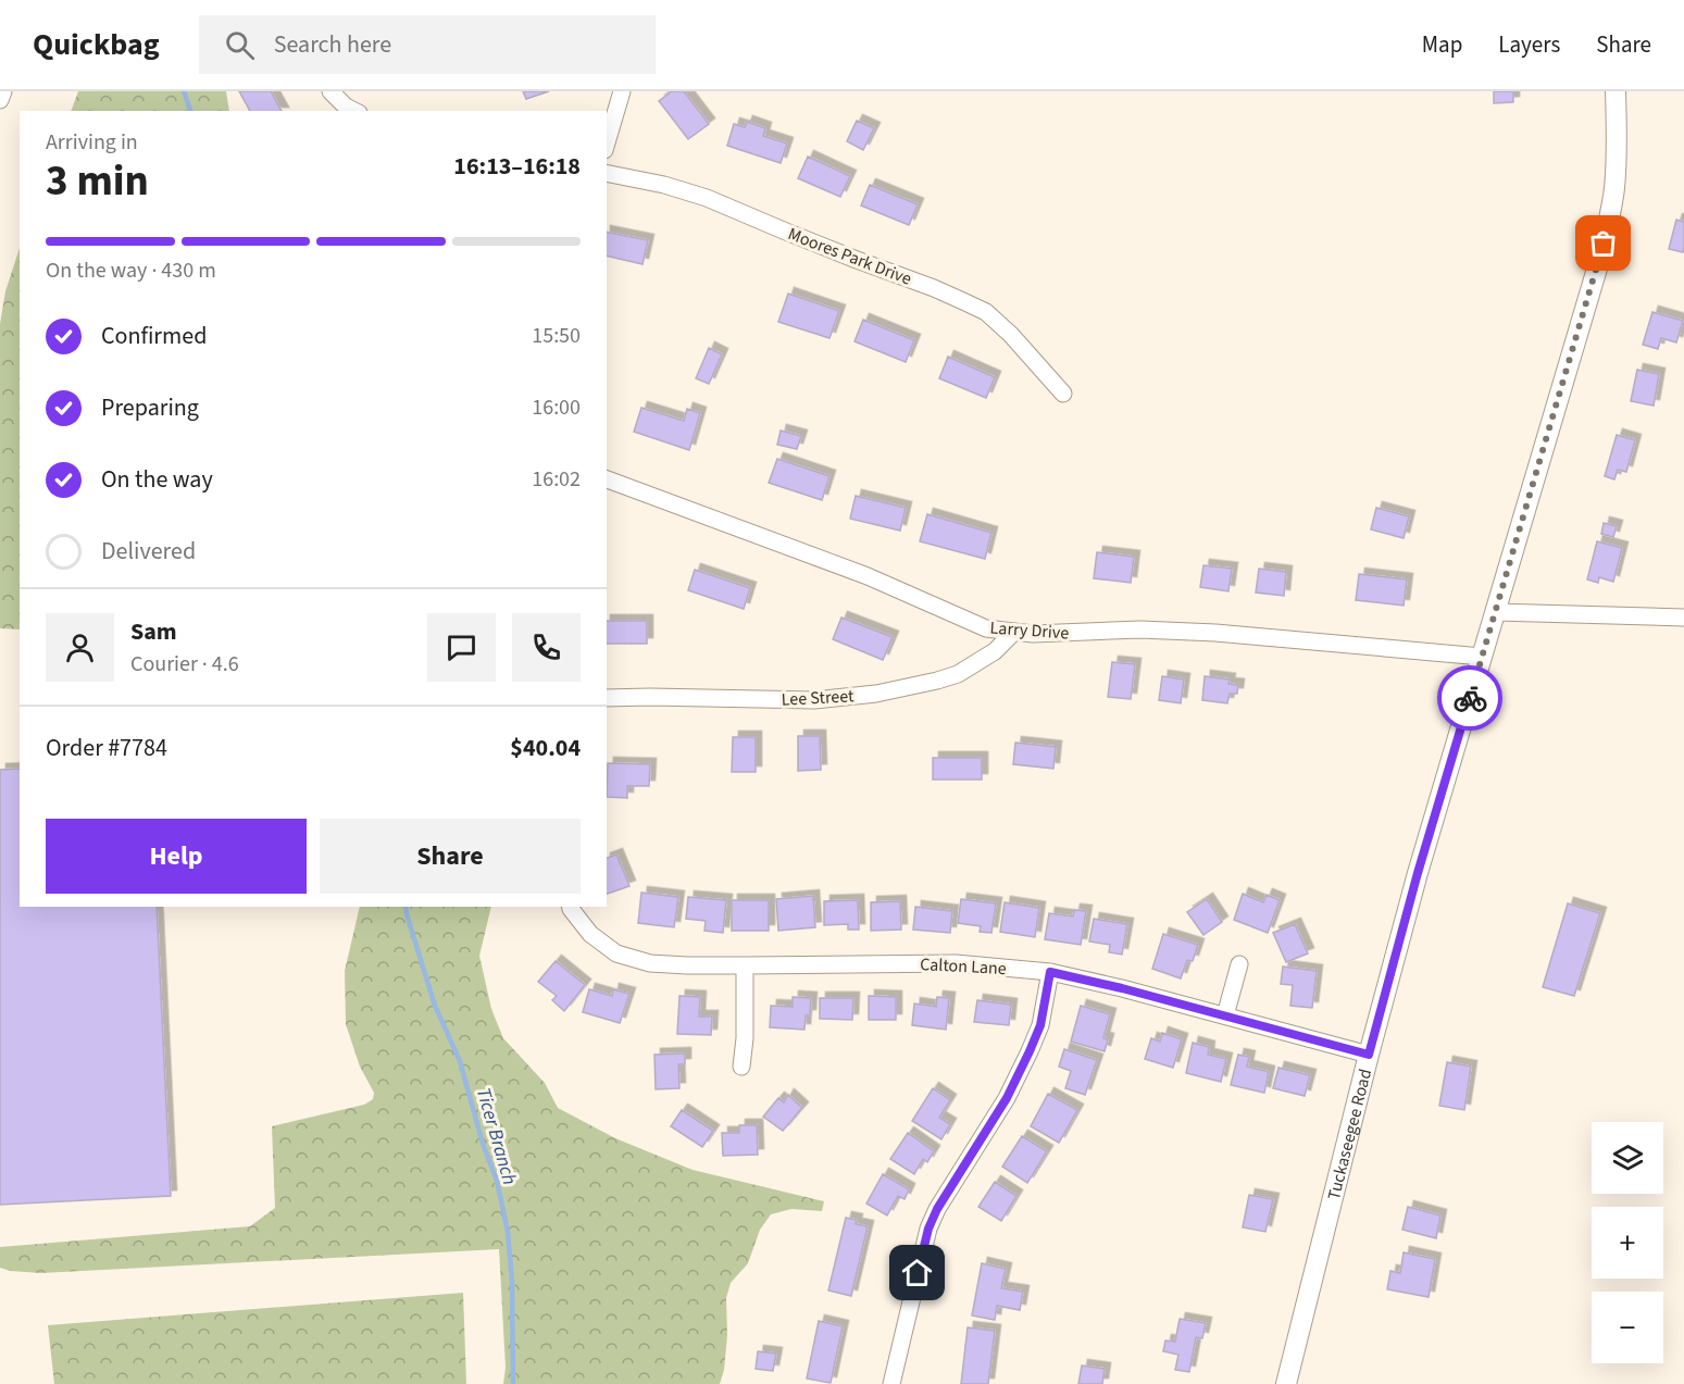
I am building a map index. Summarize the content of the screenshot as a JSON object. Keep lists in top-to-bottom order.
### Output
{
  "streets": {
    "street": [
      "Moores Park Drive",
      "Larry Drive",
      "Lee Street",
      "Calton Lane",
      "Tuckaseegee Road"
    ]
  },
  "crossings": [
    ["Larry Drive", "Lee Street"],
    ["Larry Drive", "Tuckaseegee Road"],
    ["Calton Lane", "Tuckaseegee Road"]
  ],
  "water": ["Ticer Branch"],
  "page": {
    "header": "Quickbag",
    "search": "Search here",
    "nav": ["Map", "Layers", "Share"],
    "heading": ["3 min", "Arriving in", "16:13–16:18"],
    "panel": [
      "Sam",
      "Courier · 4.6",
      "Order #7784",
      "$40.04"
    ],
    "bar": "On the way · 430 m",
    "list": [
      ["Confirmed", "15:50"],
      ["Preparing", "16:00"],
      ["On the way", "16:02"],
      "Delivered"
    ],
    "buttons": ["Help", "Share"],
    "map_buttons": ["+", "−"]
  }
}
